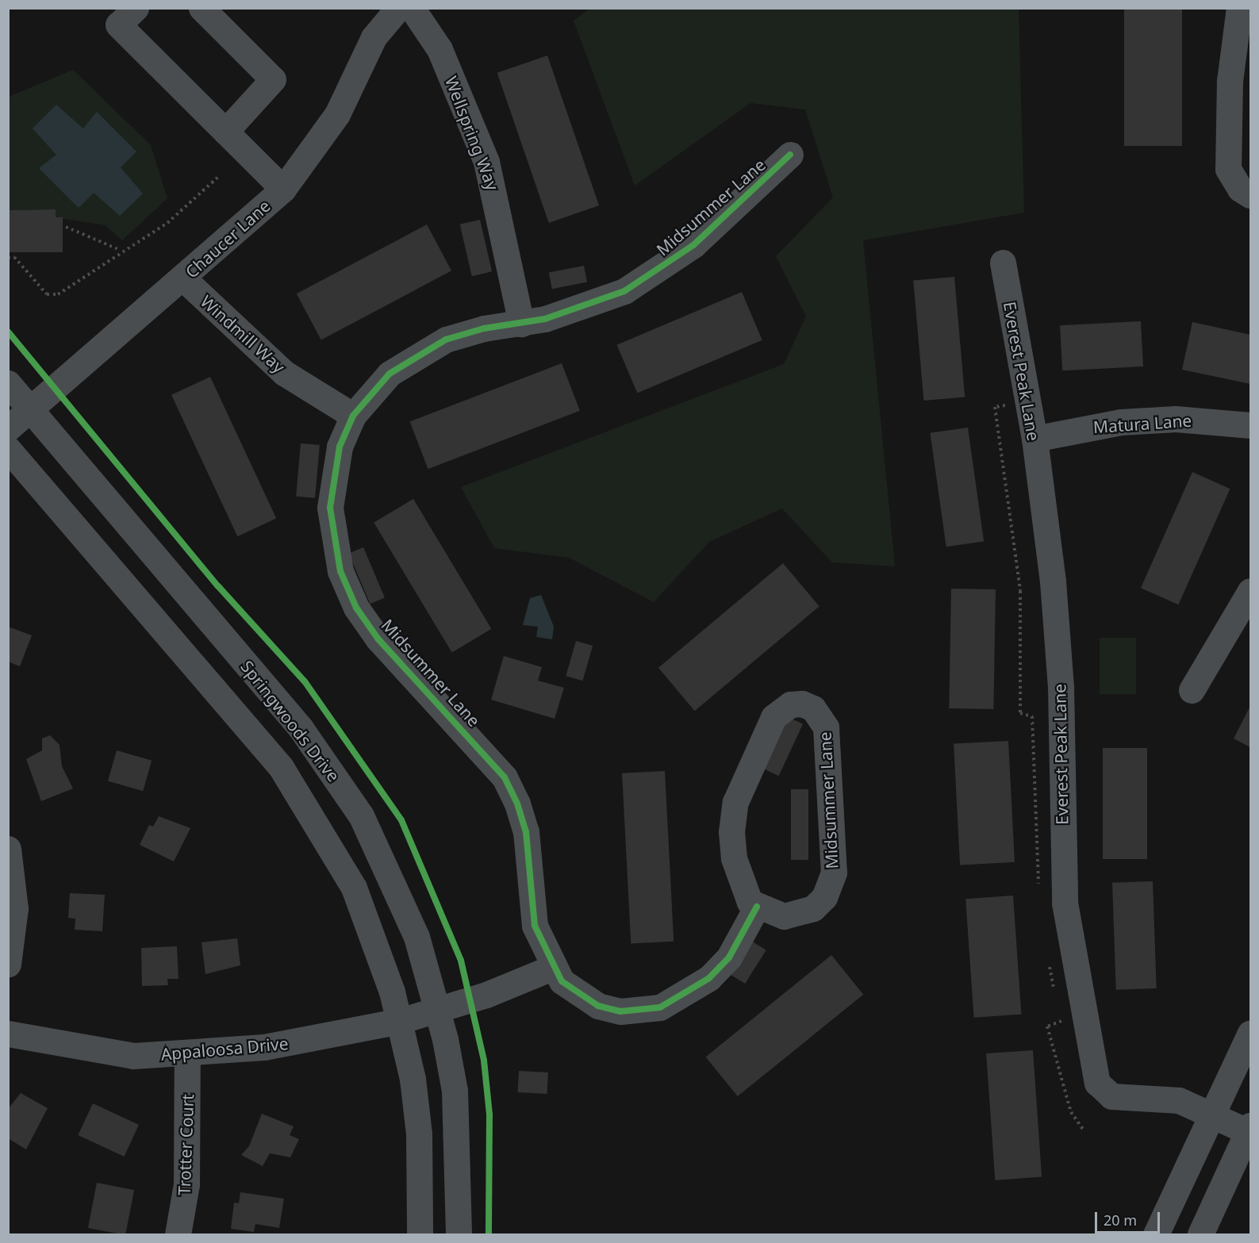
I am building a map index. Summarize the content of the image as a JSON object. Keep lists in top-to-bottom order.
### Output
{
  "streets": {
    "street": [
      "Wellspring Way",
      "Midsummer Lane",
      "Chaucer Lane",
      "Windmill Way",
      "Everest Peak Lane",
      "Matura Lane",
      "Springwoods Drive",
      "Appaloosa Drive",
      "Trotter Court"
    ]
  },
  "crossings": [
    ["Wellspring Way", "Midsummer Lane"],
    ["Midsummer Lane", "Windmill Way"],
    ["Midsummer Lane", "Appaloosa Drive"],
    ["Chaucer Lane", "Windmill Way"],
    ["Chaucer Lane", "Springwoods Drive"],
    ["Everest Peak Lane", "Matura Lane"],
    ["Springwoods Drive", "Appaloosa Drive"],
    ["Appaloosa Drive", "Trotter Court"]
  ],
  "scale_bar": "20 m"
}
